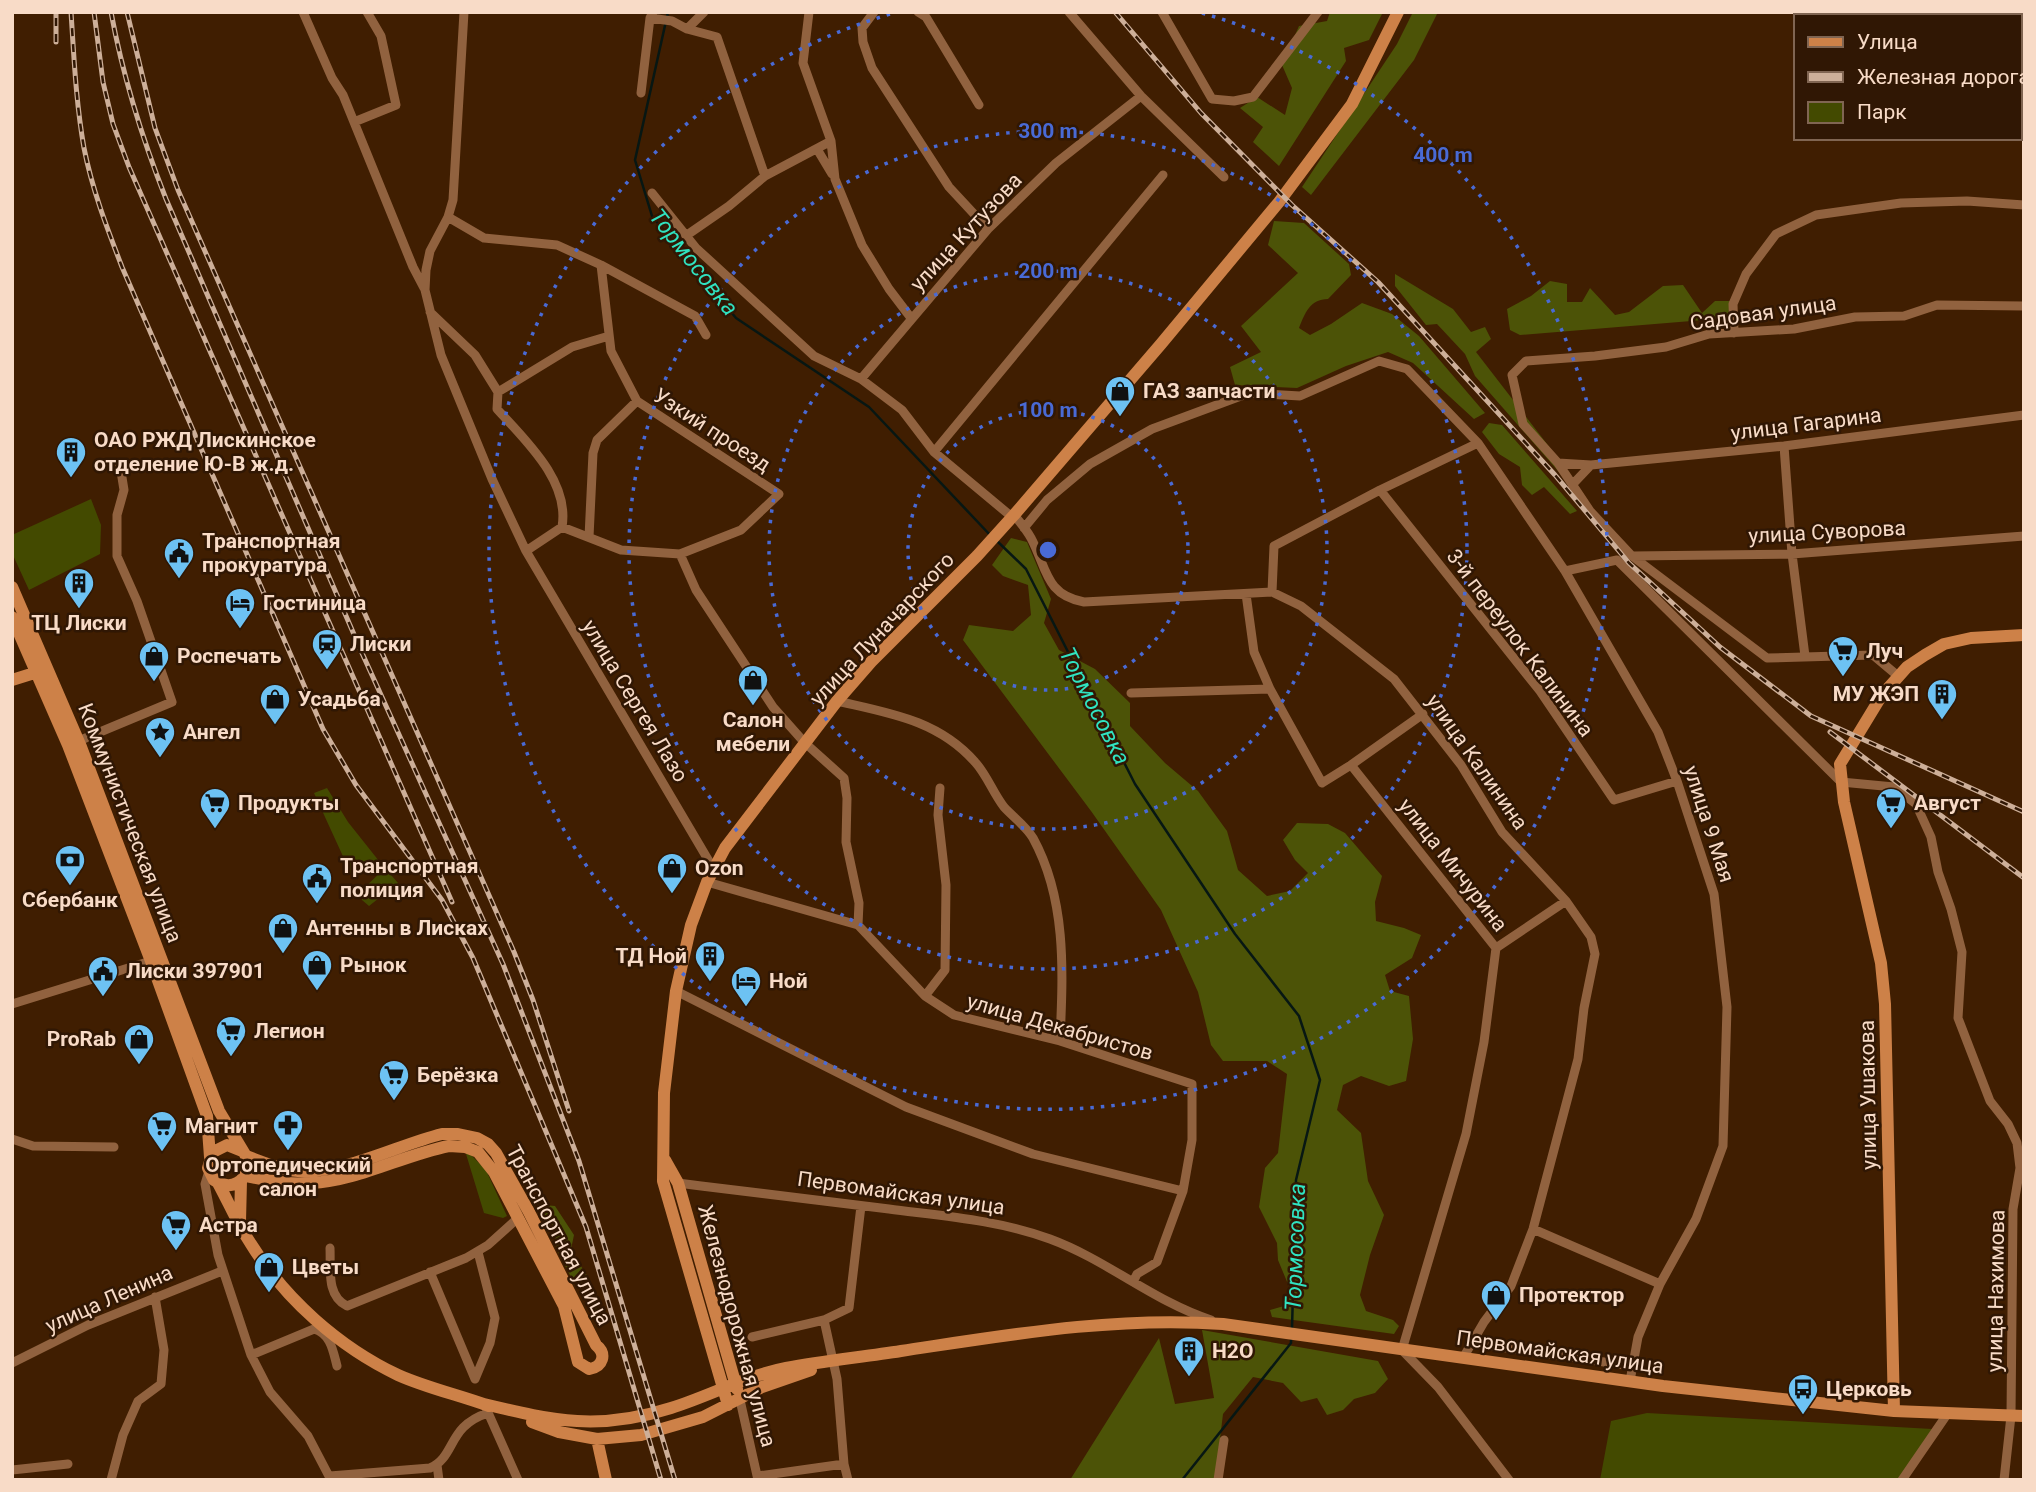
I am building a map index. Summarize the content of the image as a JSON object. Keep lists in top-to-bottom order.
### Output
{
  "streets": {
    "main road": [
      "улица Луначарского",
      "Коммунистическая улица",
      "улица Ушакова",
      "Первомайская улица",
      "Транспортная улица",
      "Железнодорожная улица"
    ],
    "street": [
      "улица Кутузова",
      "Садовая улица",
      "улица Гагарина",
      "Узкий проезд",
      "улица Суворова",
      "3-й переулок Калинина",
      "улица Сергея Лазо",
      "улица Калинина",
      "улица 9 Мая",
      "улица Мичурина",
      "улица Декабристов",
      "улица Нахимова",
      "улица Ленина"
    ]
  },
  "crossings": [
    ["Садовая улица", "улица Гагарина"],
    ["улица Луначарского", "улица Сергея Лазо"],
    ["улица Луначарского", "Железнодорожная улица"],
    ["3-й переулок Калинина", "улица 9 Мая"],
    ["улица Калинина", "Первомайская улица"],
    ["Коммунистическая улица", "Транспортная улица"],
    ["улица 9 Мая", "Первомайская улица"],
    ["улица Мичурина", "Первомайская улица"],
    ["улица Ушакова", "Первомайская улица"],
    ["улица Ушакова", "улица Нахимова"],
    ["Первомайская улица", "улица Нахимова"],
    ["Первомайская улица", "Железнодорожная улица"]
  ],
  "water": ["Тормосовка"],
  "places": {
    "shop": [
      "ГАЗ запчасти",
      "Роспечать",
      "Салон мебели",
      "Усадьба",
      "Ozon",
      "Антенны в Лисках",
      "Рынок",
      "ProRab",
      "Цветы",
      "Протектор"
    ],
    "building": [
      "ОАО РЖД Лискинское отделение Ю-В ж.д.",
      "ТЦ Лиски",
      "МУ ЖЭП",
      "ТД Ной",
      "H2O"
    ],
    "public building": ["Транспортная прокуратура", "Транспортная полиция", "Лиски 397901"],
    "hotel": ["Гостиница", "Ной"],
    "station": ["Лиски"],
    "supermarket": [
      "Луч",
      "Продукты",
      "Август",
      "Легион",
      "Берёзка",
      "Магнит",
      "Астра"
    ],
    "place": ["Ангел"],
    "bank": ["Сбербанк"],
    "pharmacy": ["Ортопедический салон"],
    "bus stop": ["Церковь"]
  },
  "legend": ["Улица", "Железная дорога", "Парк"],
  "rings": [
    "300 m",
    "400 m",
    "200 m",
    "100 m"
  ]
}
